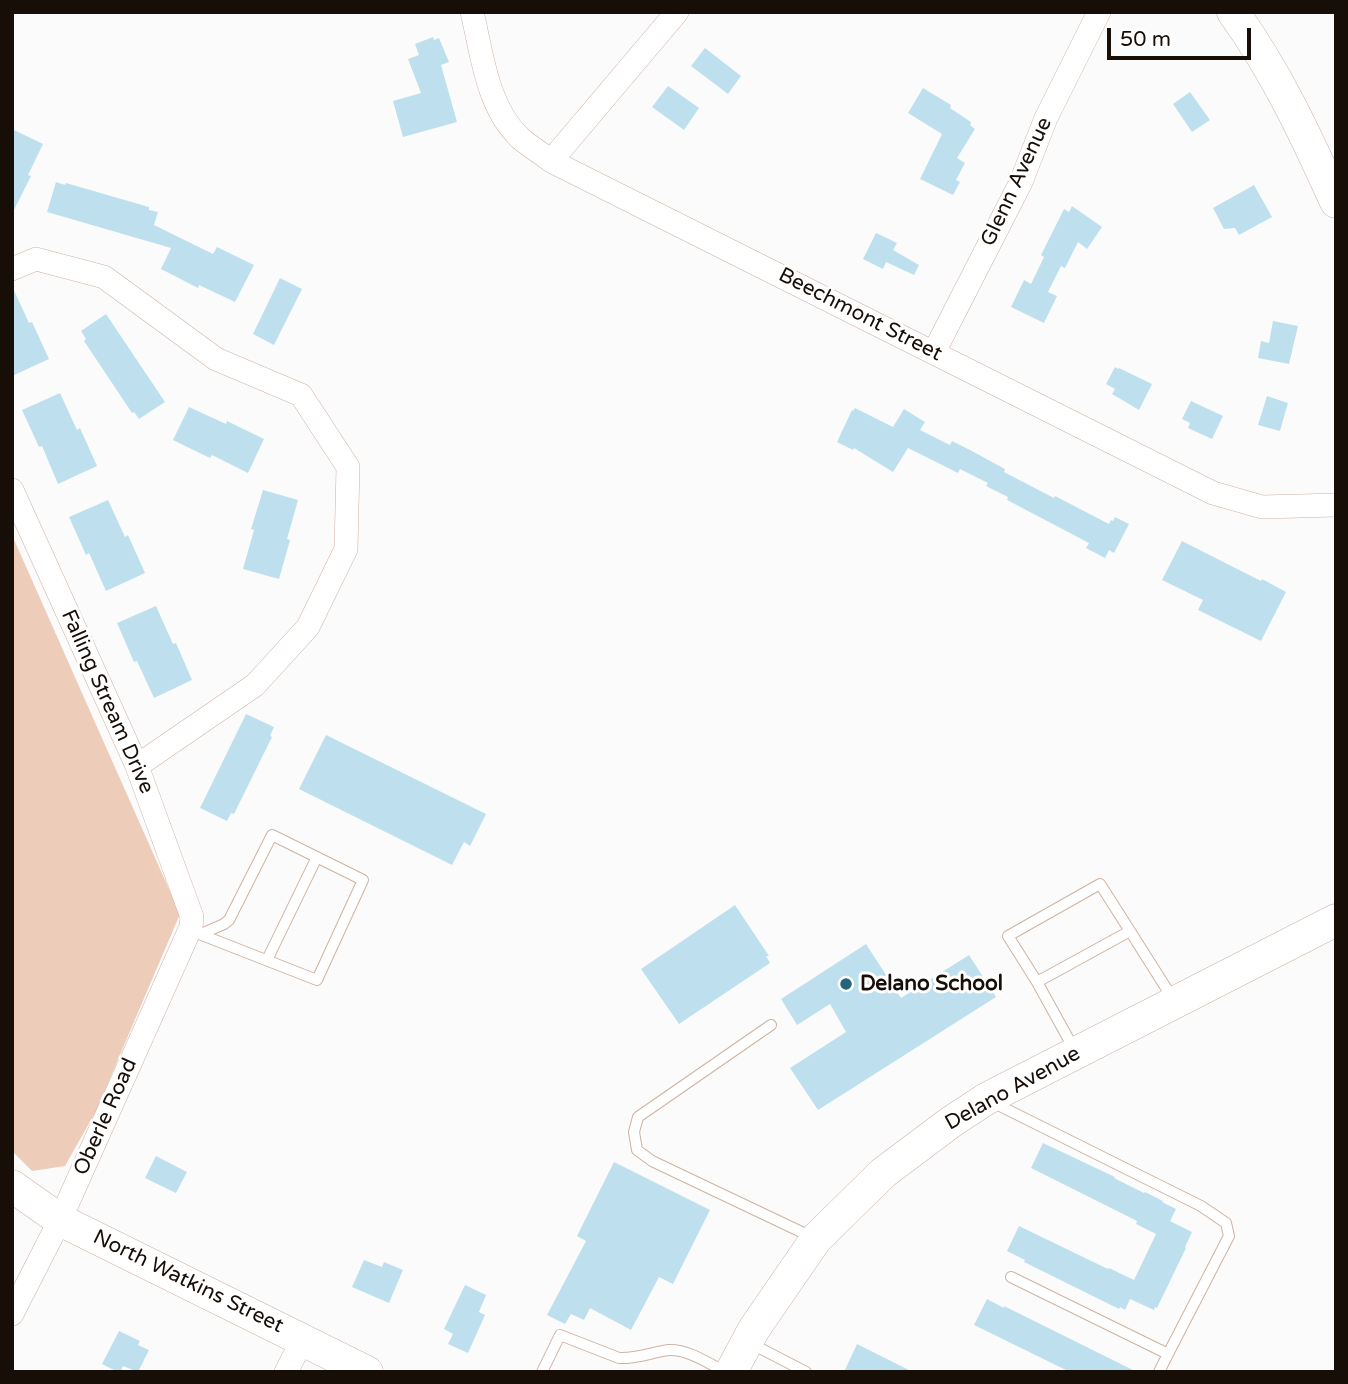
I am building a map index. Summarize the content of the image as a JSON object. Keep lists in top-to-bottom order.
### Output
{
  "streets": {
    "main road": ["Delano Avenue", "North Watkins Street"],
    "street": [
      "Glenn Avenue",
      "Beechmont Street",
      "Falling Stream Drive",
      "Oberle Road"
    ]
  },
  "crossings": [
    ["Glenn Avenue", "Beechmont Street"],
    ["Falling Stream Drive", "Oberle Road"],
    ["Oberle Road", "North Watkins Street"]
  ],
  "places": ["Delano School"],
  "scale_bar": "50 m"
}
